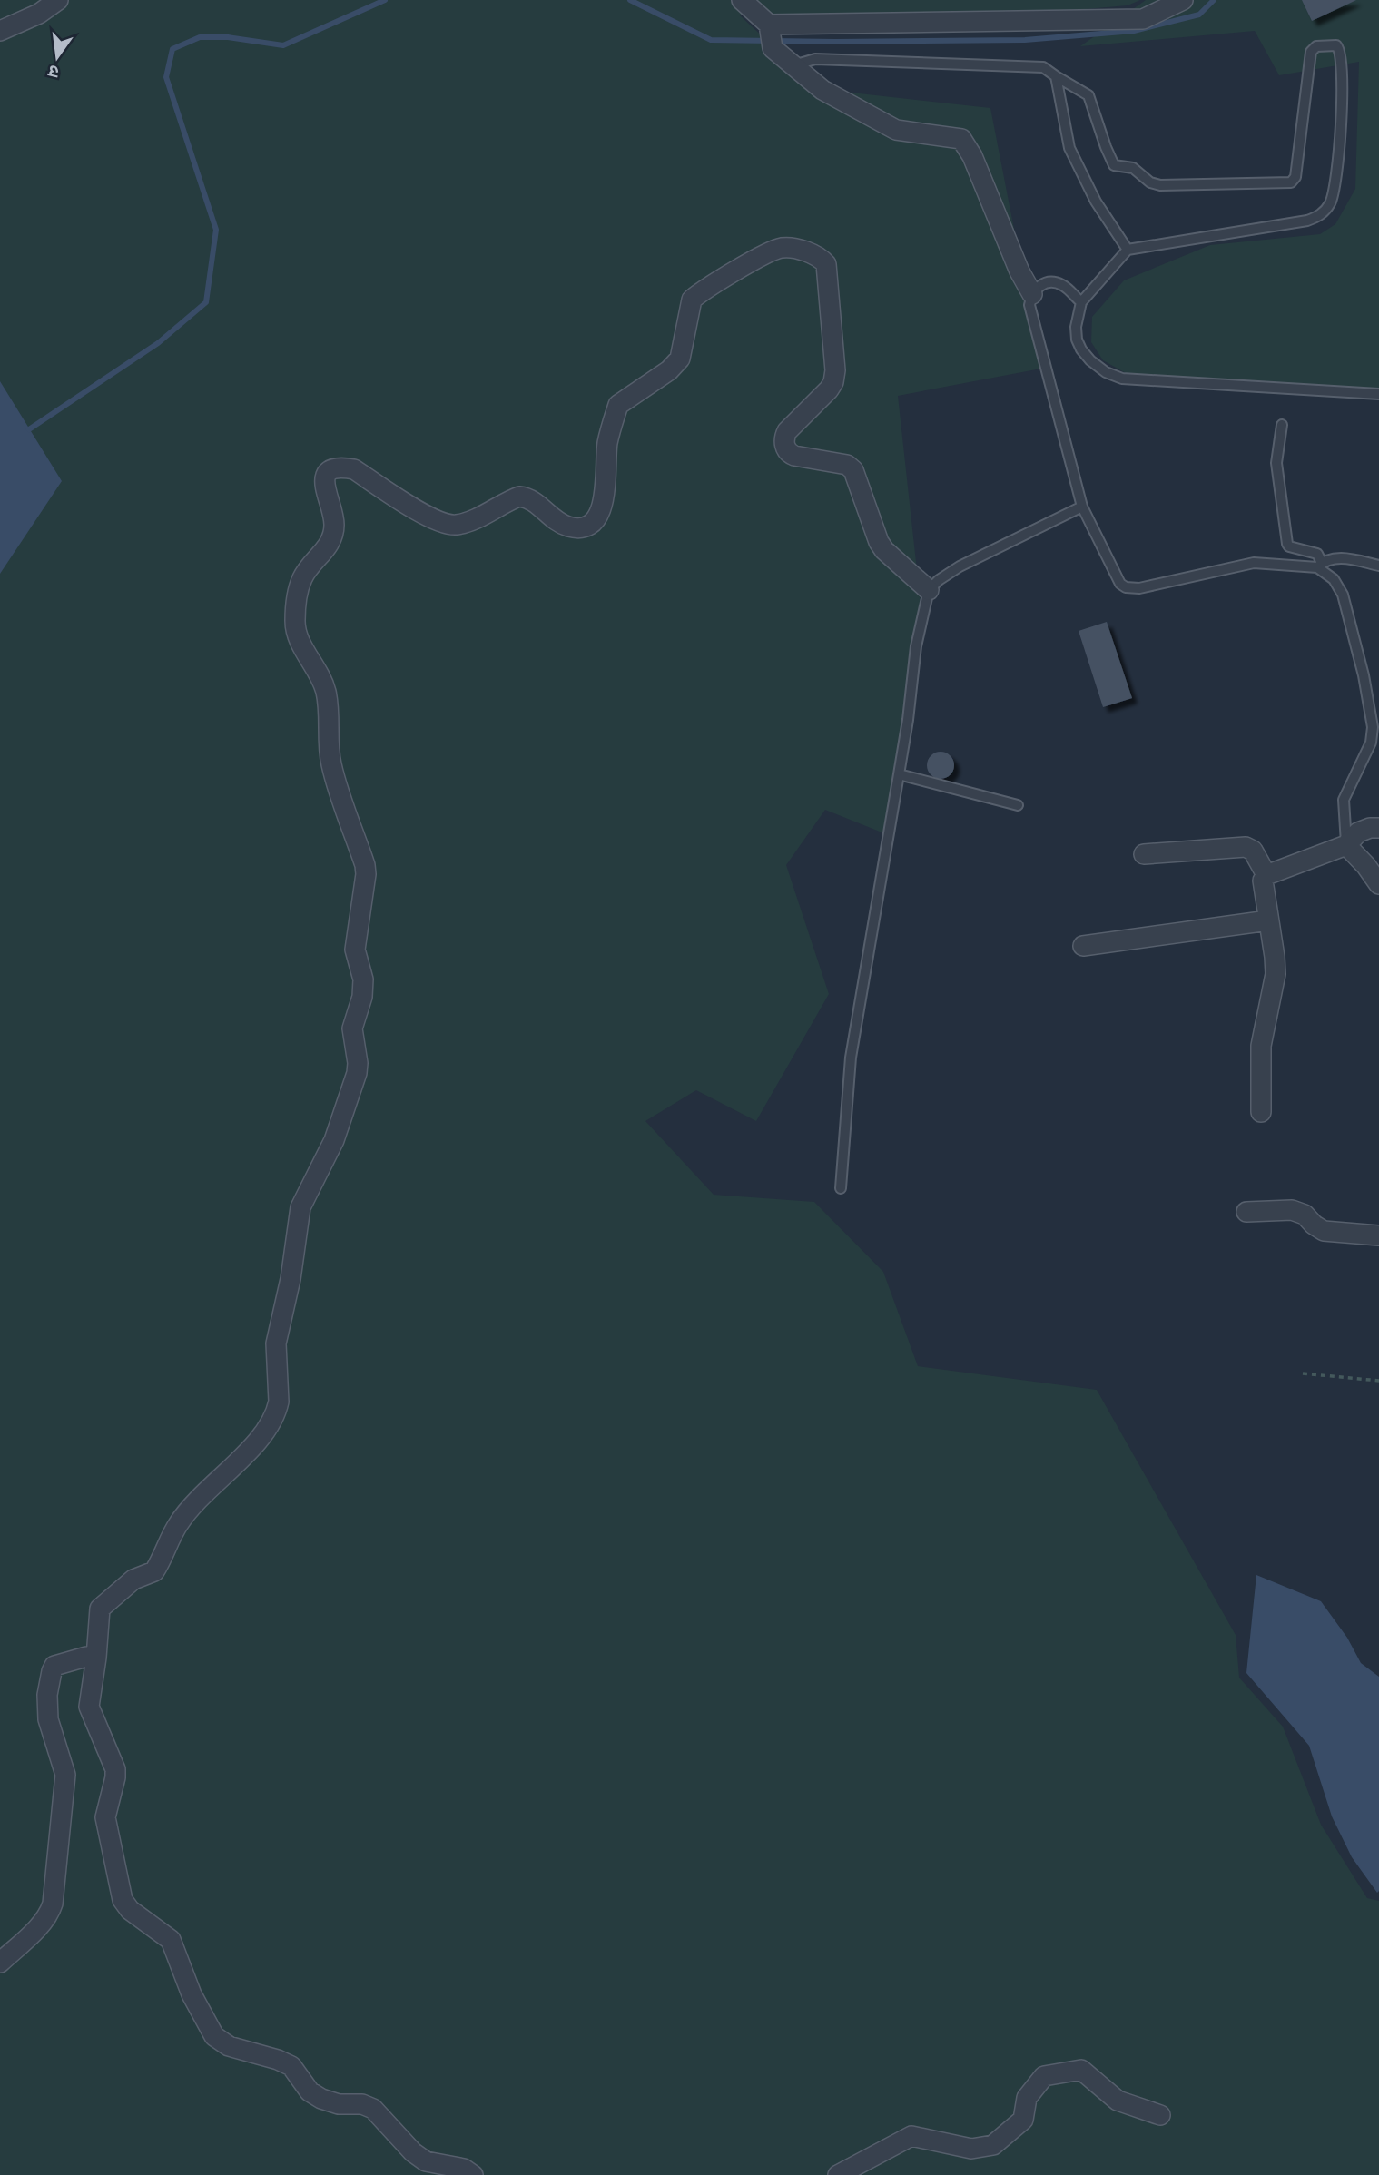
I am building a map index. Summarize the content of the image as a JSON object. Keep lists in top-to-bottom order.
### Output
{
  "north": "bottom"
}
